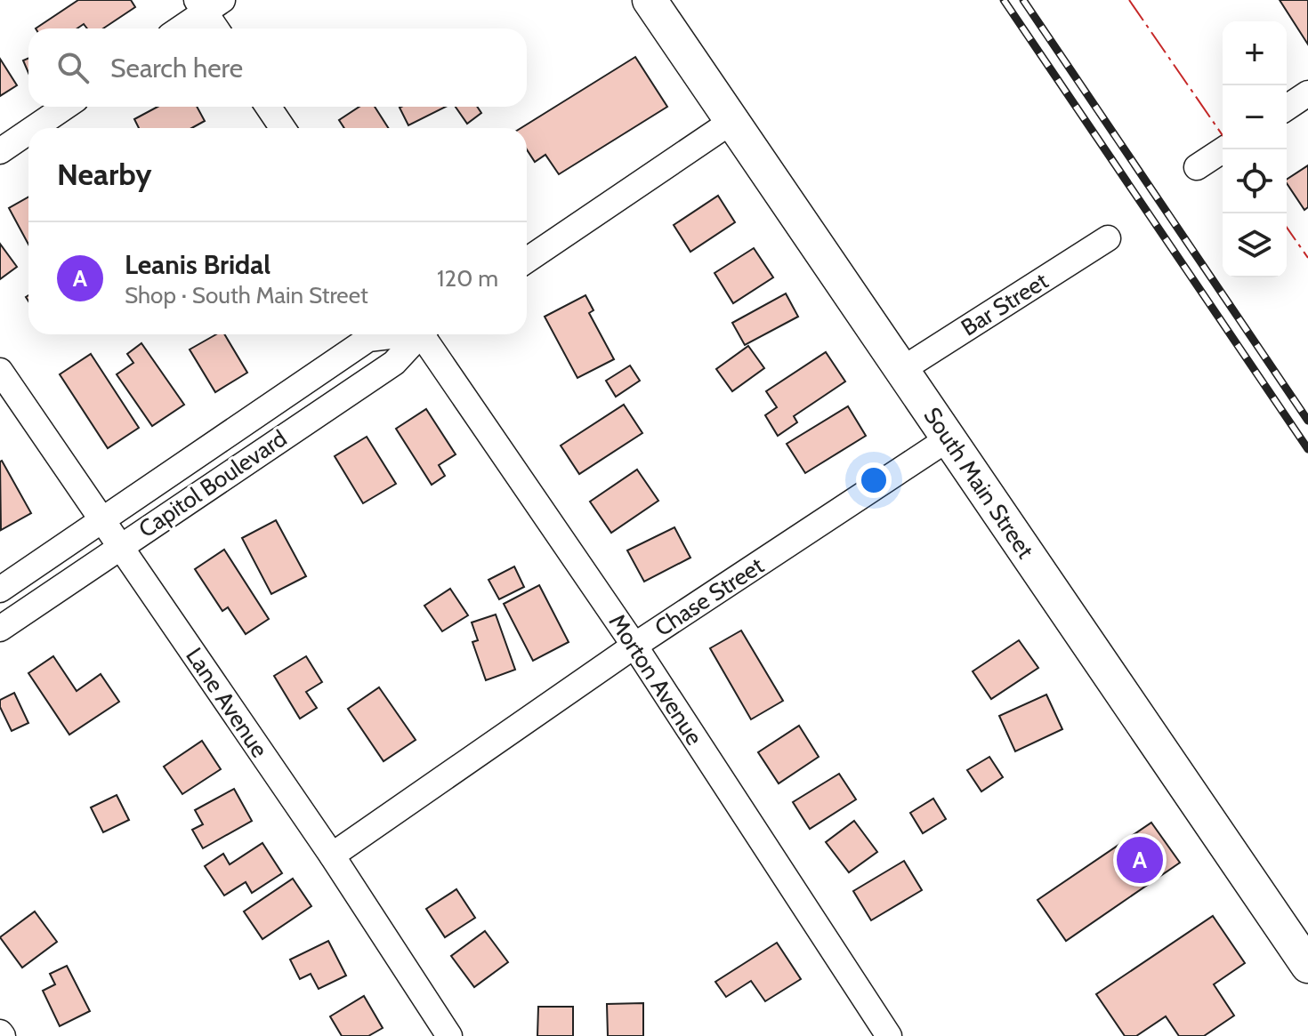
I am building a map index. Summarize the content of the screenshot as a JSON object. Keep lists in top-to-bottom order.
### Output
{
  "streets": {
    "main road": ["South Main Street"],
    "street": [
      "Bar Street",
      "Capitol Boulevard",
      "Chase Street",
      "Morton Avenue",
      "Lane Avenue"
    ]
  },
  "crossings": [
    ["Bar Street", "South Main Street"],
    ["South Main Street", "Chase Street"],
    ["Capitol Boulevard", "Lane Avenue"],
    ["Chase Street", "Morton Avenue"],
    ["Chase Street", "Lane Avenue"]
  ],
  "page": {
    "map_buttons": ["+", "−"],
    "search": "Search here",
    "heading": "Nearby",
    "list": [
      {
        "mark": "A",
        "name": "Leanis Bridal",
        "note": "Shop · South Main Street",
        "value": "120 m"
      }
    ],
    "pins": "A"
  }
}
